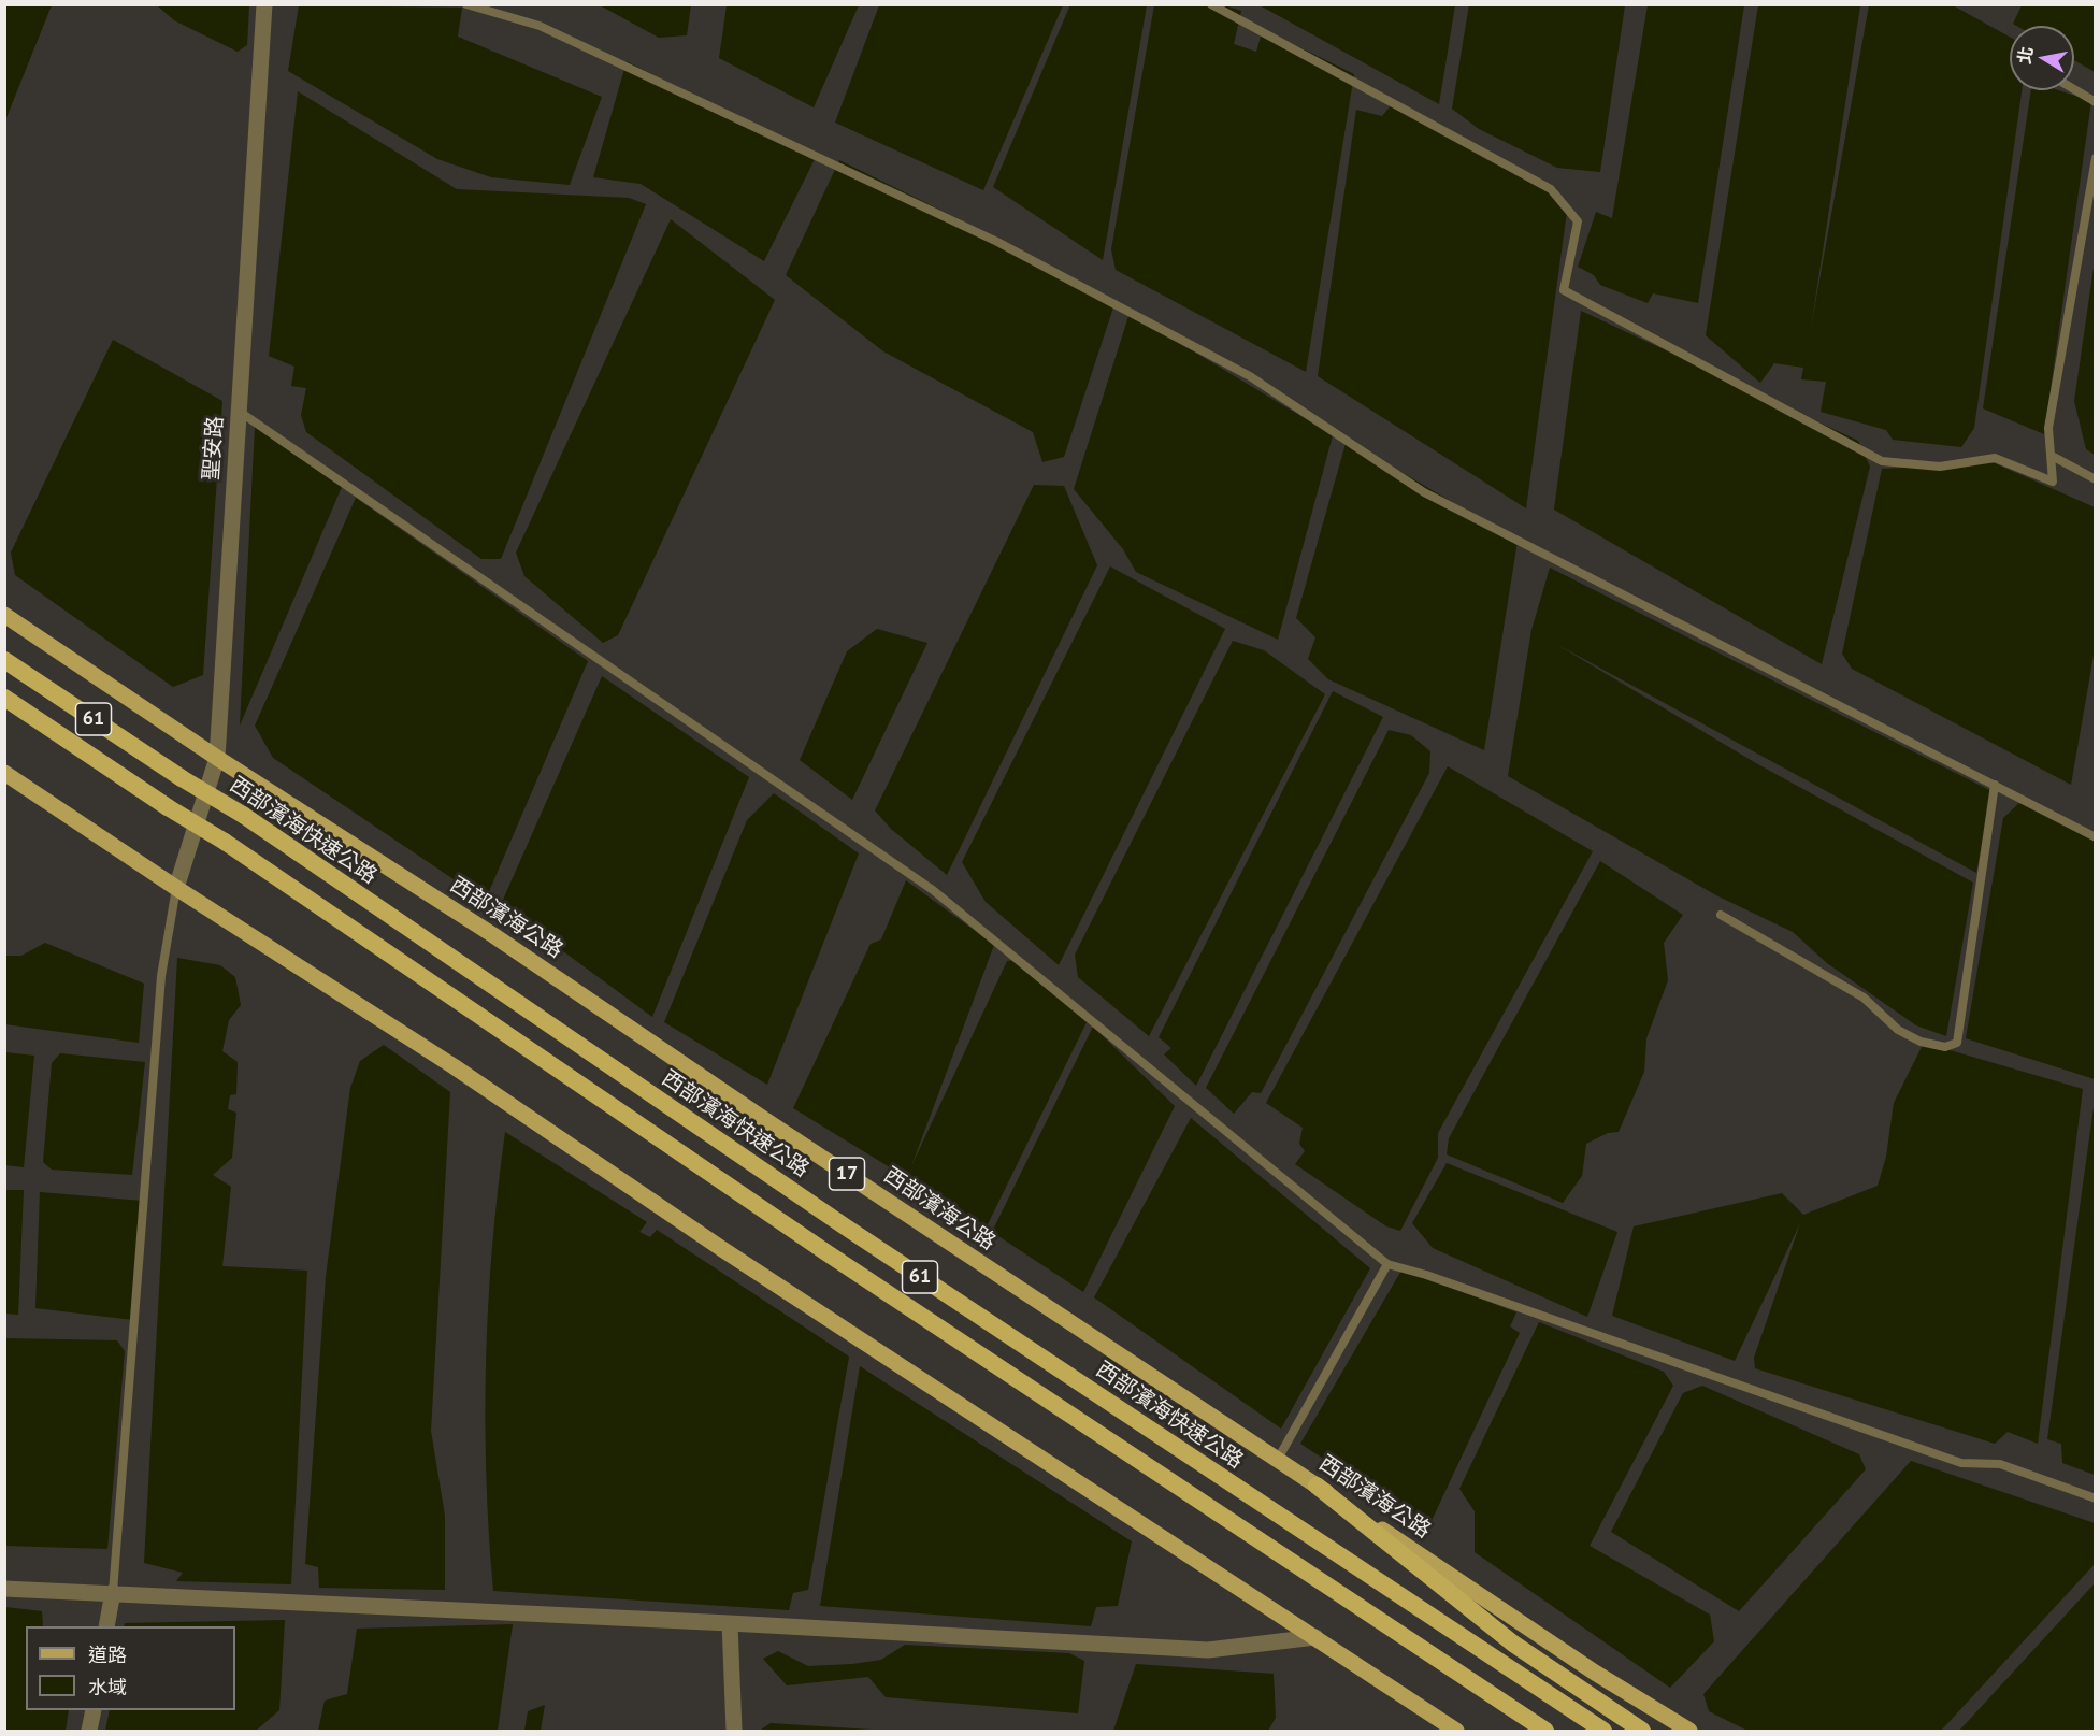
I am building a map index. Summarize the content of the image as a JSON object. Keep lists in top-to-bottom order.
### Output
{
  "streets": {
    "highway": ["61", "西部濱海快速公路"],
    "main road": ["西部濱海公路", "17"],
    "street": ["聖安路"]
  },
  "crossings": [
    ["聖安路", "西部濱海公路"]
  ],
  "legend": ["道路", "水域"],
  "north": "left"
}
